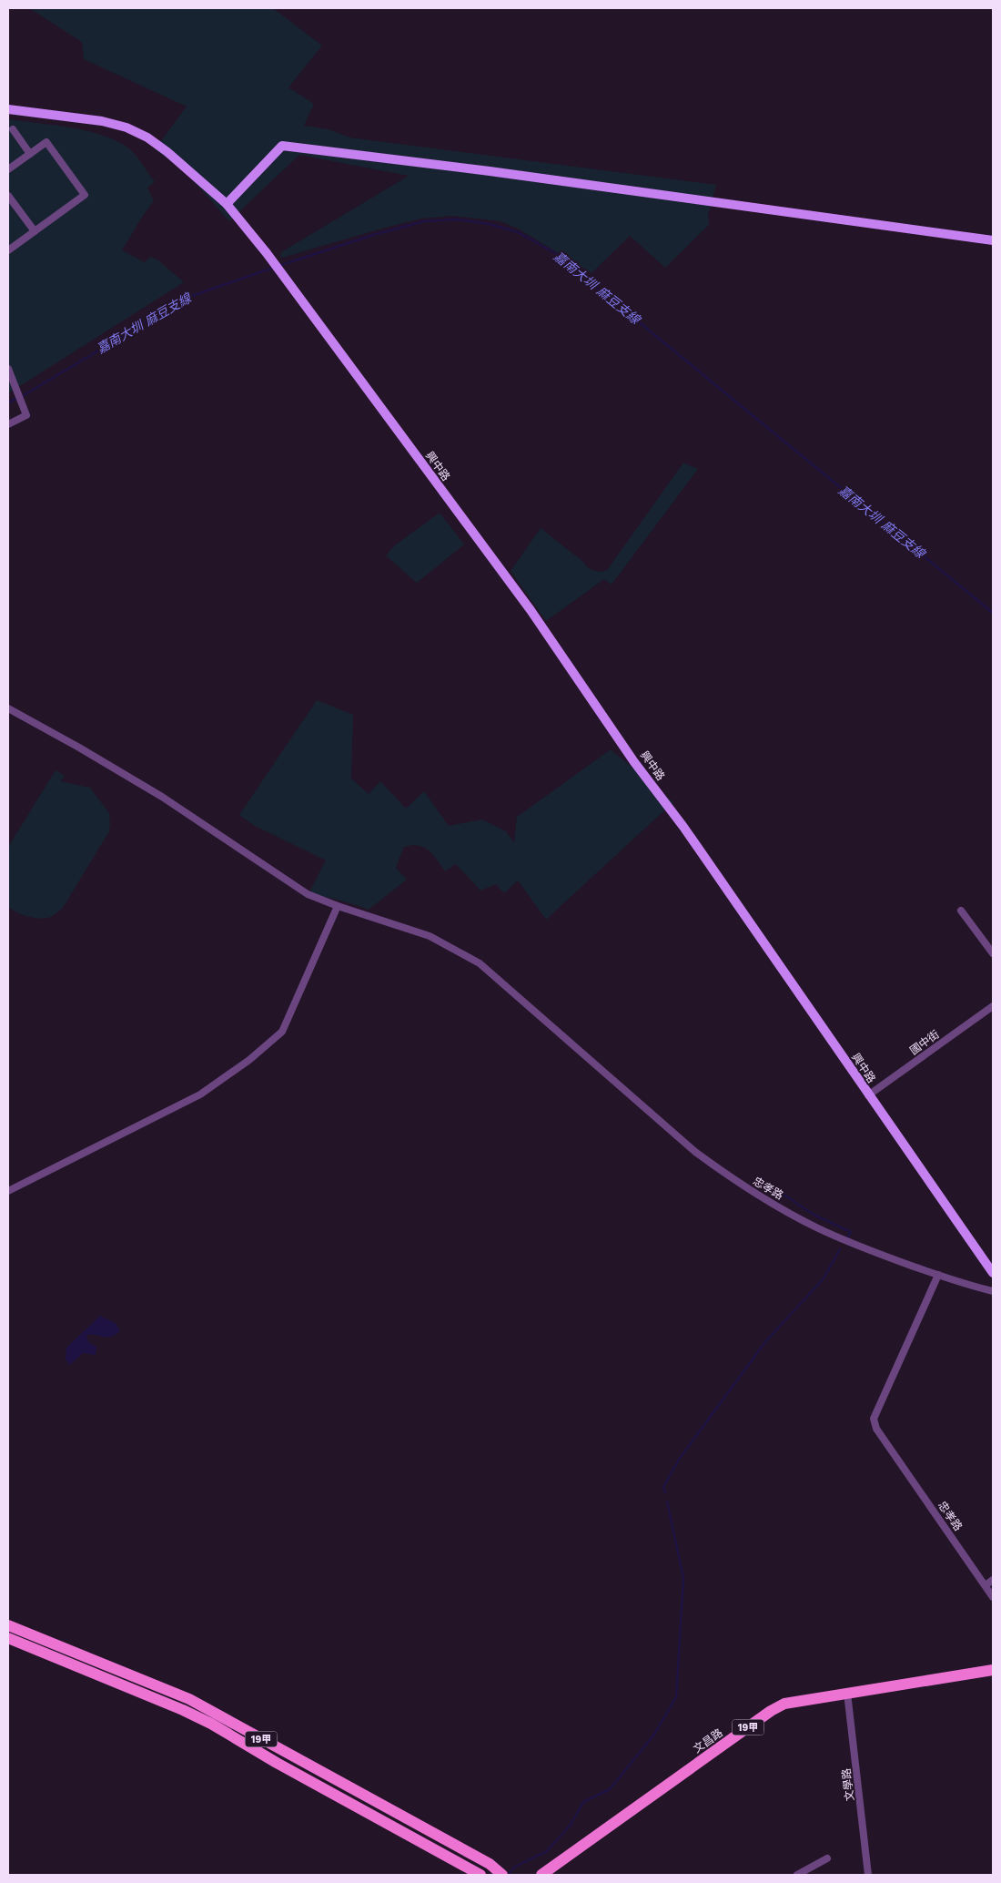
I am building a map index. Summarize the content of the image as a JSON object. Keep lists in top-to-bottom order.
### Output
{
  "streets": {
    "main road": ["興中路", "19甲", "文昌路"],
    "street": ["國中街", "忠孝路", "文學路"]
  },
  "crossings": [
    ["興中路", "國中街"],
    ["文昌路", "文學路"]
  ],
  "water": ["嘉南大圳 麻豆支線"]
}
